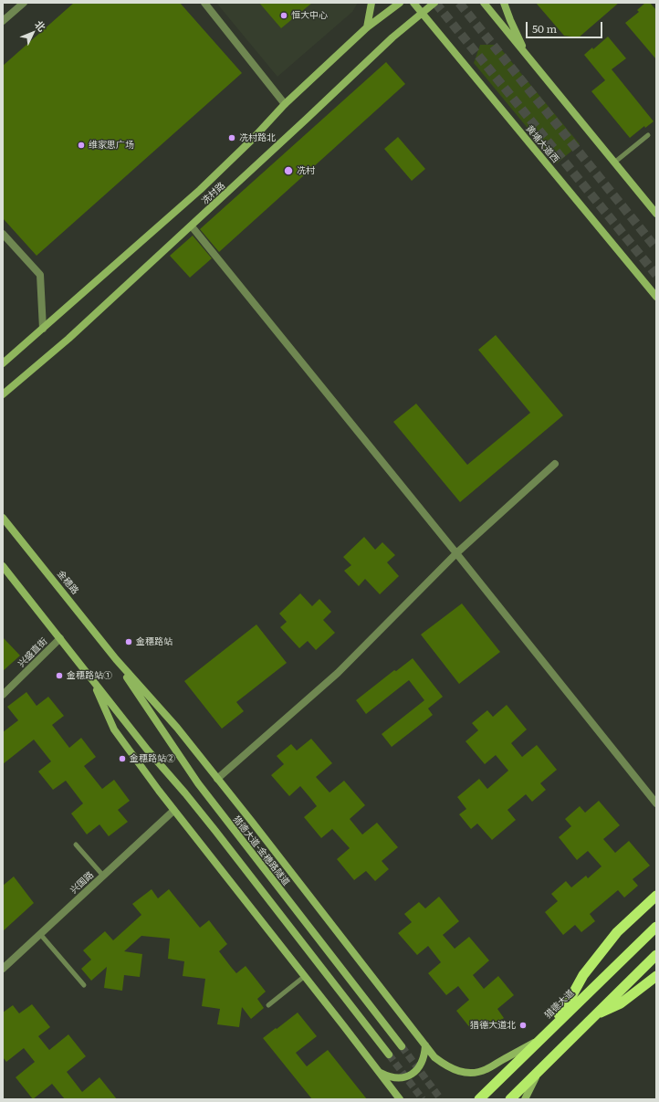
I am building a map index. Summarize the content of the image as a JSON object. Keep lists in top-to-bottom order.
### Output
{
  "streets": {
    "highway": ["猎德大道"],
    "main road": [
      "黄埔大道西",
      "冼村路",
      "金穗路",
      "猎德大道-金穗路隧道"
    ],
    "street": ["兴盛直街", "兴国路"]
  },
  "crossings": [
    ["黄埔大道西", "冼村路"],
    ["金穗路", "猎德大道-金穗路隧道"]
  ],
  "places": [
    "恒大中心",
    "冼村路北",
    "维家思广场",
    "冼村",
    "金穗路站",
    "金穗路站①",
    "金穗路站②",
    "猎德大道北"
  ],
  "scale_bar": "50 m",
  "north": "top right"
}
